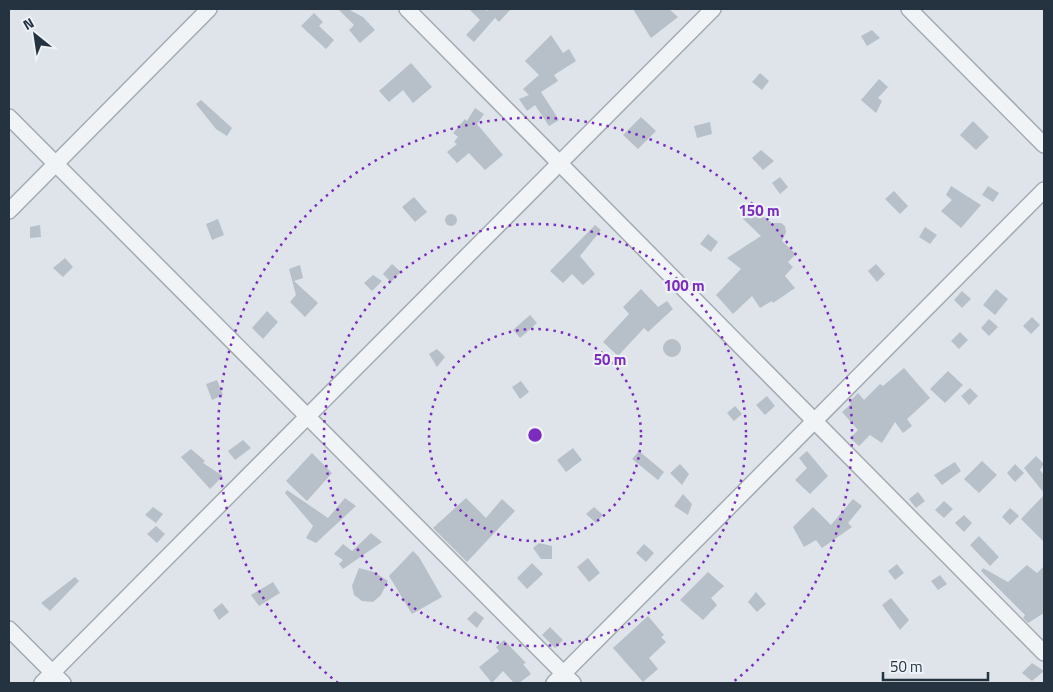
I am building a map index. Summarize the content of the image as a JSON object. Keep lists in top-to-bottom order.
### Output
{
  "scale_bar": "50 m",
  "north": "top left",
  "rings": ["150 m", "100 m", "50 m"]
}
